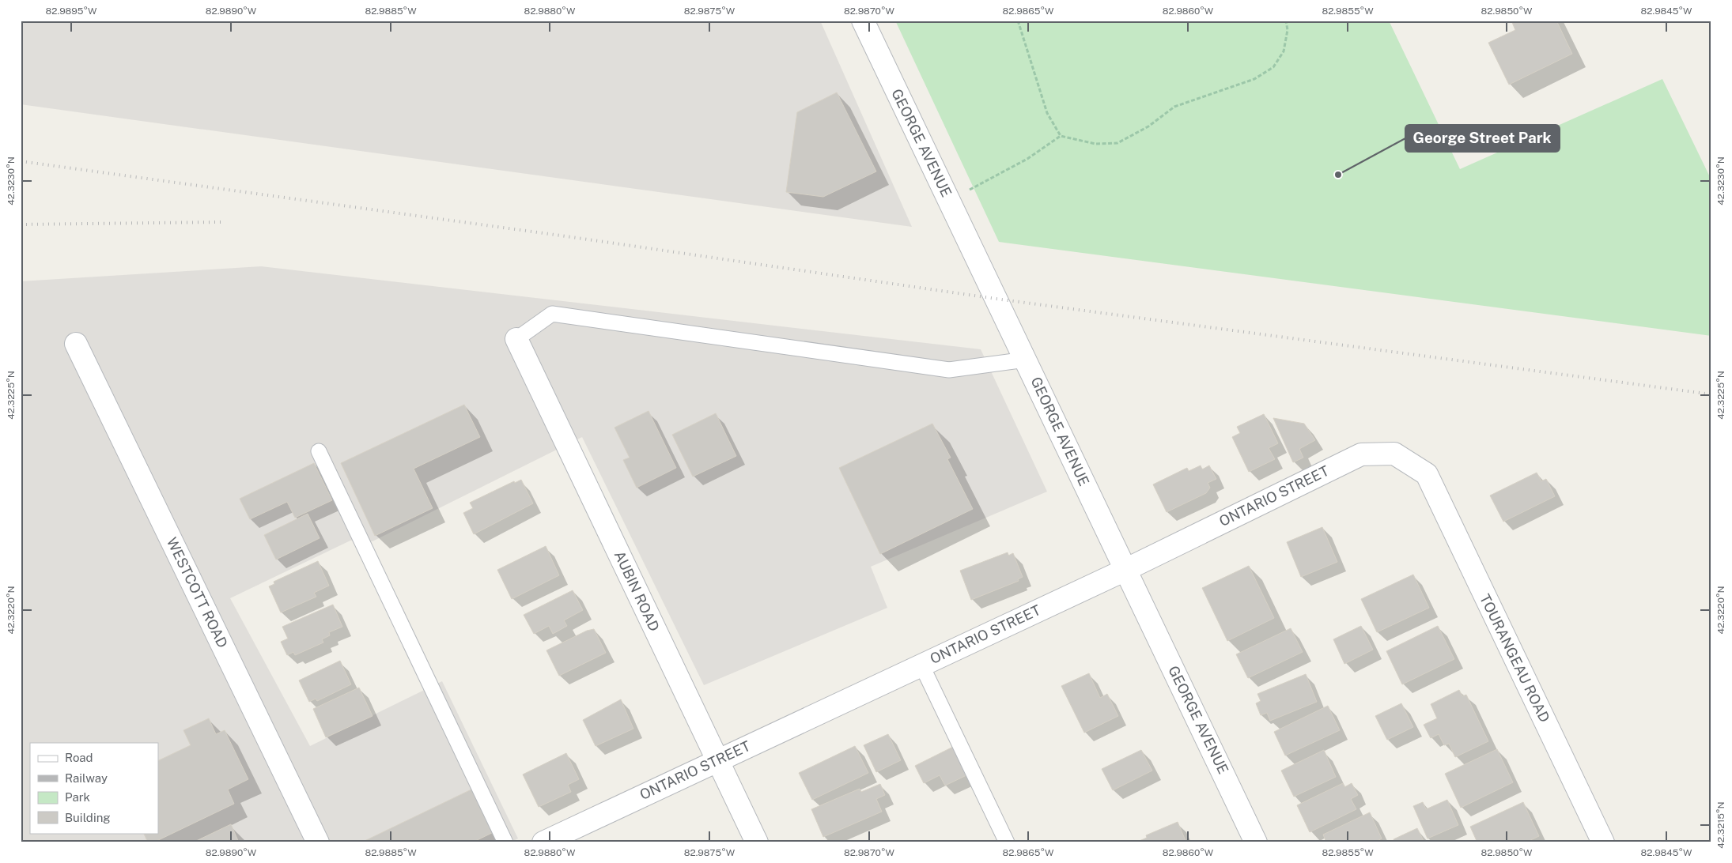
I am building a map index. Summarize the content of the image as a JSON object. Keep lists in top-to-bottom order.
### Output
{
  "streets": {
    "street": [
      "GEORGE AVENUE",
      "ONTARIO STREET",
      "AUBIN ROAD",
      "WESTCOTT ROAD",
      "TOURANGEAU ROAD"
    ]
  },
  "crossings": [
    ["GEORGE AVENUE", "ONTARIO STREET"],
    ["ONTARIO STREET", "AUBIN ROAD"],
    ["ONTARIO STREET", "TOURANGEAU ROAD"]
  ],
  "places": ["George Street Park"],
  "legend": [
    "Road",
    "Railway",
    "Park",
    "Building"
  ],
  "coordinates": [
    "82.9895°W",
    "82.9890°W",
    "82.9885°W",
    "82.9880°W",
    "82.9875°W",
    "82.9870°W",
    "82.9865°W",
    "82.9860°W",
    "82.9855°W",
    "82.9850°W",
    "82.9845°W",
    "42.3230°N",
    "42.3225°N",
    "42.3220°N",
    "42.3215°N"
  ]
}
